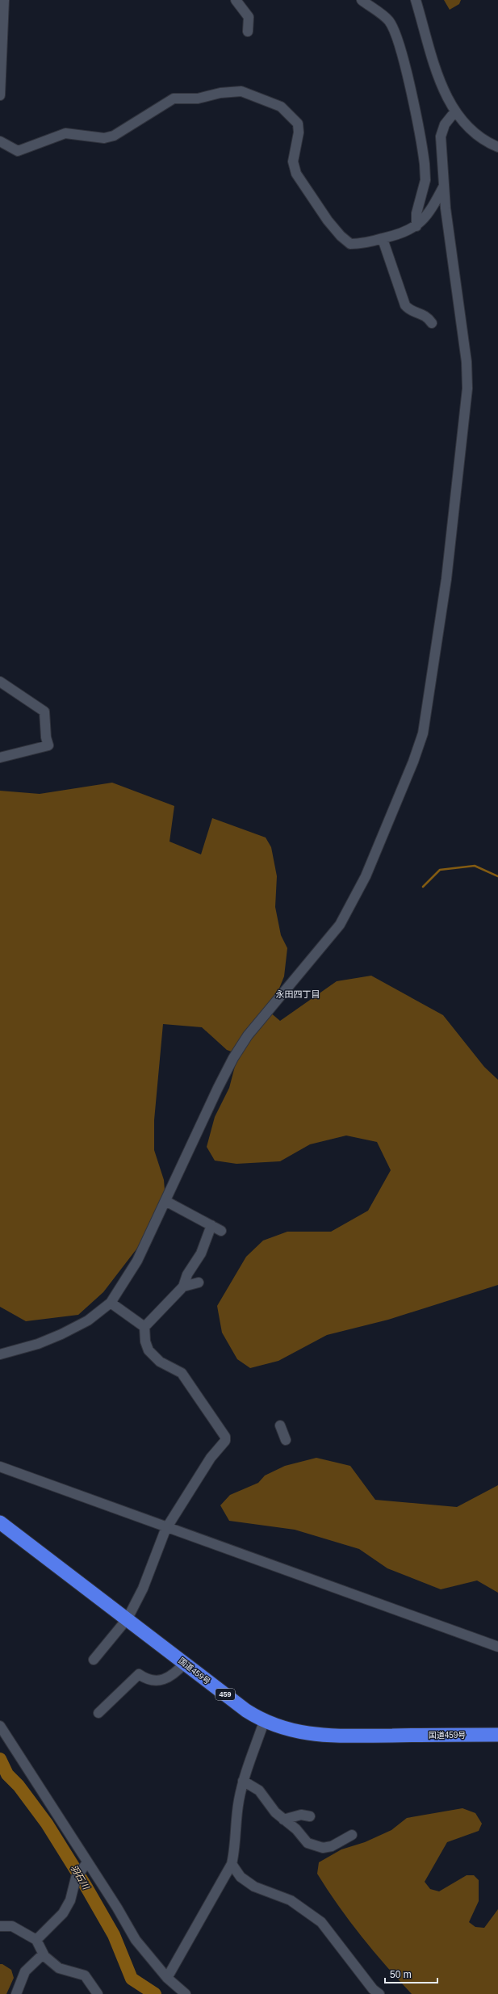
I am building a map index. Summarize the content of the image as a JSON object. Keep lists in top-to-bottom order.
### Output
{
  "streets": {
    "highway": ["国道459号", "459"]
  },
  "districts": ["永田四丁目"],
  "water": ["羽石川"],
  "scale_bar": "50 m"
}
